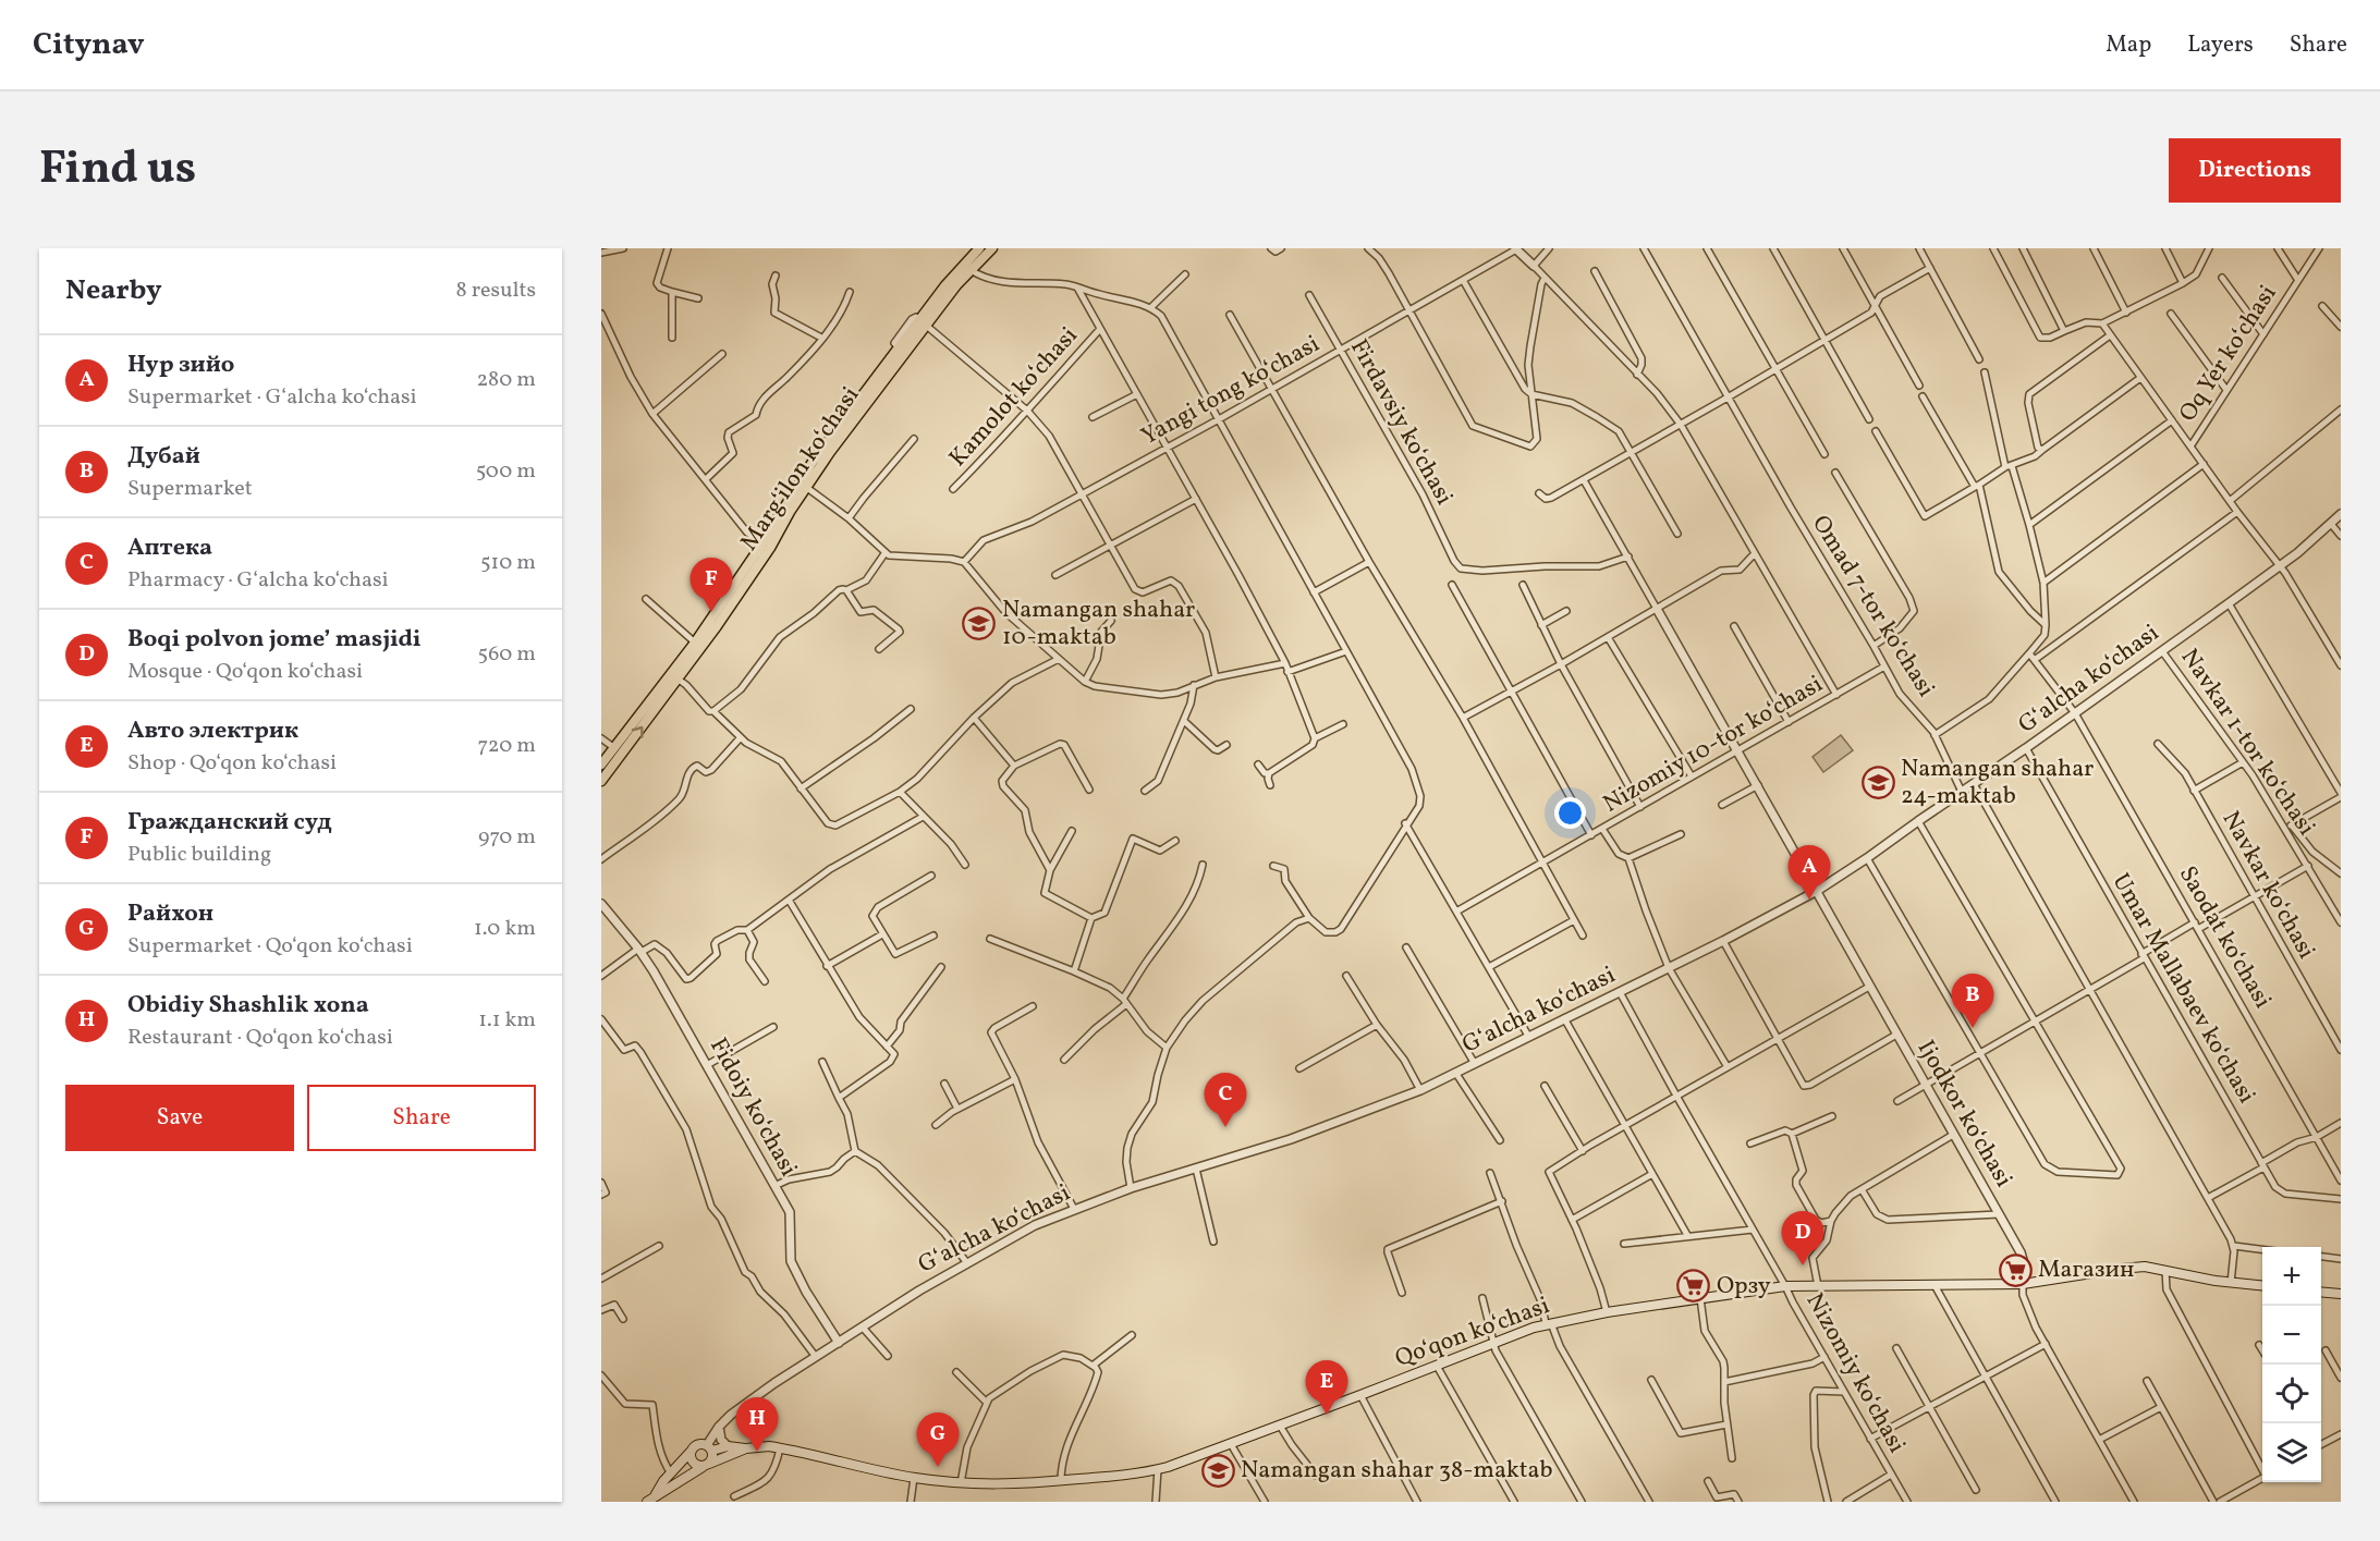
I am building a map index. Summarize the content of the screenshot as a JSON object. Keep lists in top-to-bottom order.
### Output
{
  "streets": {
    "main road": ["Margʻilon koʻchasi", "Qoʻqon koʻchasi"],
    "street": [
      "Oq Yer koʻchasi",
      "Yangi tong koʻchasi",
      "Kamolot koʻchasi",
      "Firdavsiy koʻchasi",
      "Omad 7-tor koʻchasi",
      "Gʻalcha koʻchasi",
      "Navkar 1-tor koʻchasi",
      "Nizomiy 10-tor koʻchasi",
      "Navkar koʻchasi",
      "Saodat koʻchasi",
      "Umar Mallabaev koʻchasi",
      "Fidoiy koʻchasi",
      "Ijodkor koʻchasi",
      "Nizomiy koʻchasi"
    ]
  },
  "crossings": [
    ["Oq Yer koʻchasi", "Gʻalcha koʻchasi"],
    ["Yangi tong koʻchasi", "Firdavsiy koʻchasi"],
    ["Omad 7-tor koʻchasi", "Gʻalcha koʻchasi"],
    ["Omad 7-tor koʻchasi", "Nizomiy 10-tor koʻchasi"],
    ["Gʻalcha koʻchasi", "Navkar 1-tor koʻchasi"],
    ["Gʻalcha koʻchasi", "Saodat koʻchasi"],
    ["Gʻalcha koʻchasi", "Umar Mallabaev koʻchasi"],
    ["Gʻalcha koʻchasi", "Fidoiy koʻchasi"],
    ["Gʻalcha koʻchasi", "Ijodkor koʻchasi"],
    ["Gʻalcha koʻchasi", "Qoʻqon koʻchasi"],
    ["Gʻalcha koʻchasi", "Nizomiy koʻchasi"],
    ["Nizomiy 10-tor koʻchasi", "Ijodkor koʻchasi"],
    ["Ijodkor koʻchasi", "Qoʻqon koʻchasi"],
    ["Qoʻqon koʻchasi", "Nizomiy koʻchasi"]
  ],
  "places": {
    "school or university": ["Namangan shahar 10-maktab", "Namangan shahar 24-maktab", "Namangan shahar 38-maktab"],
    "supermarket": ["Магазин", "Орзу"]
  },
  "page": {
    "header": "Citynav",
    "nav": ["Map", "Layers", "Share"],
    "title": "Find us",
    "buttons": [
      "Directions",
      ["Save", "Share"]
    ],
    "heading": ["Nearby", "8 results"],
    "list": [
      {
        "mark": "A",
        "name": "Нур зийо",
        "note": "Supermarket · Gʻalcha koʻchasi",
        "value": "280 m"
      },
      {
        "mark": "B",
        "name": "Дубай",
        "note": "Supermarket",
        "value": "500 m"
      },
      {
        "mark": "C",
        "name": "Аптека",
        "note": "Pharmacy · Gʻalcha koʻchasi",
        "value": "510 m"
      },
      {
        "mark": "D",
        "name": "Boqi polvon jome’ masjidi",
        "note": "Mosque · Qoʻqon koʻchasi",
        "value": "560 m"
      },
      {
        "mark": "E",
        "name": "Авто электрик",
        "note": "Shop · Qoʻqon koʻchasi",
        "value": "720 m"
      },
      {
        "mark": "F",
        "name": "Гражданский суд",
        "note": "Public building",
        "value": "970 m"
      },
      {
        "mark": "G",
        "name": "Райхон",
        "note": "Supermarket · Qoʻqon koʻchasi",
        "value": "1.0 km"
      },
      {
        "mark": "H",
        "name": "Obidiy Shashlik xona",
        "note": "Restaurant · Qoʻqon koʻchasi",
        "value": "1.1 km"
      }
    ],
    "pins": [
      "F",
      "A",
      "B",
      "C",
      "D",
      "E",
      "H",
      "G"
    ],
    "map_buttons": ["+", "−"]
  }
}
